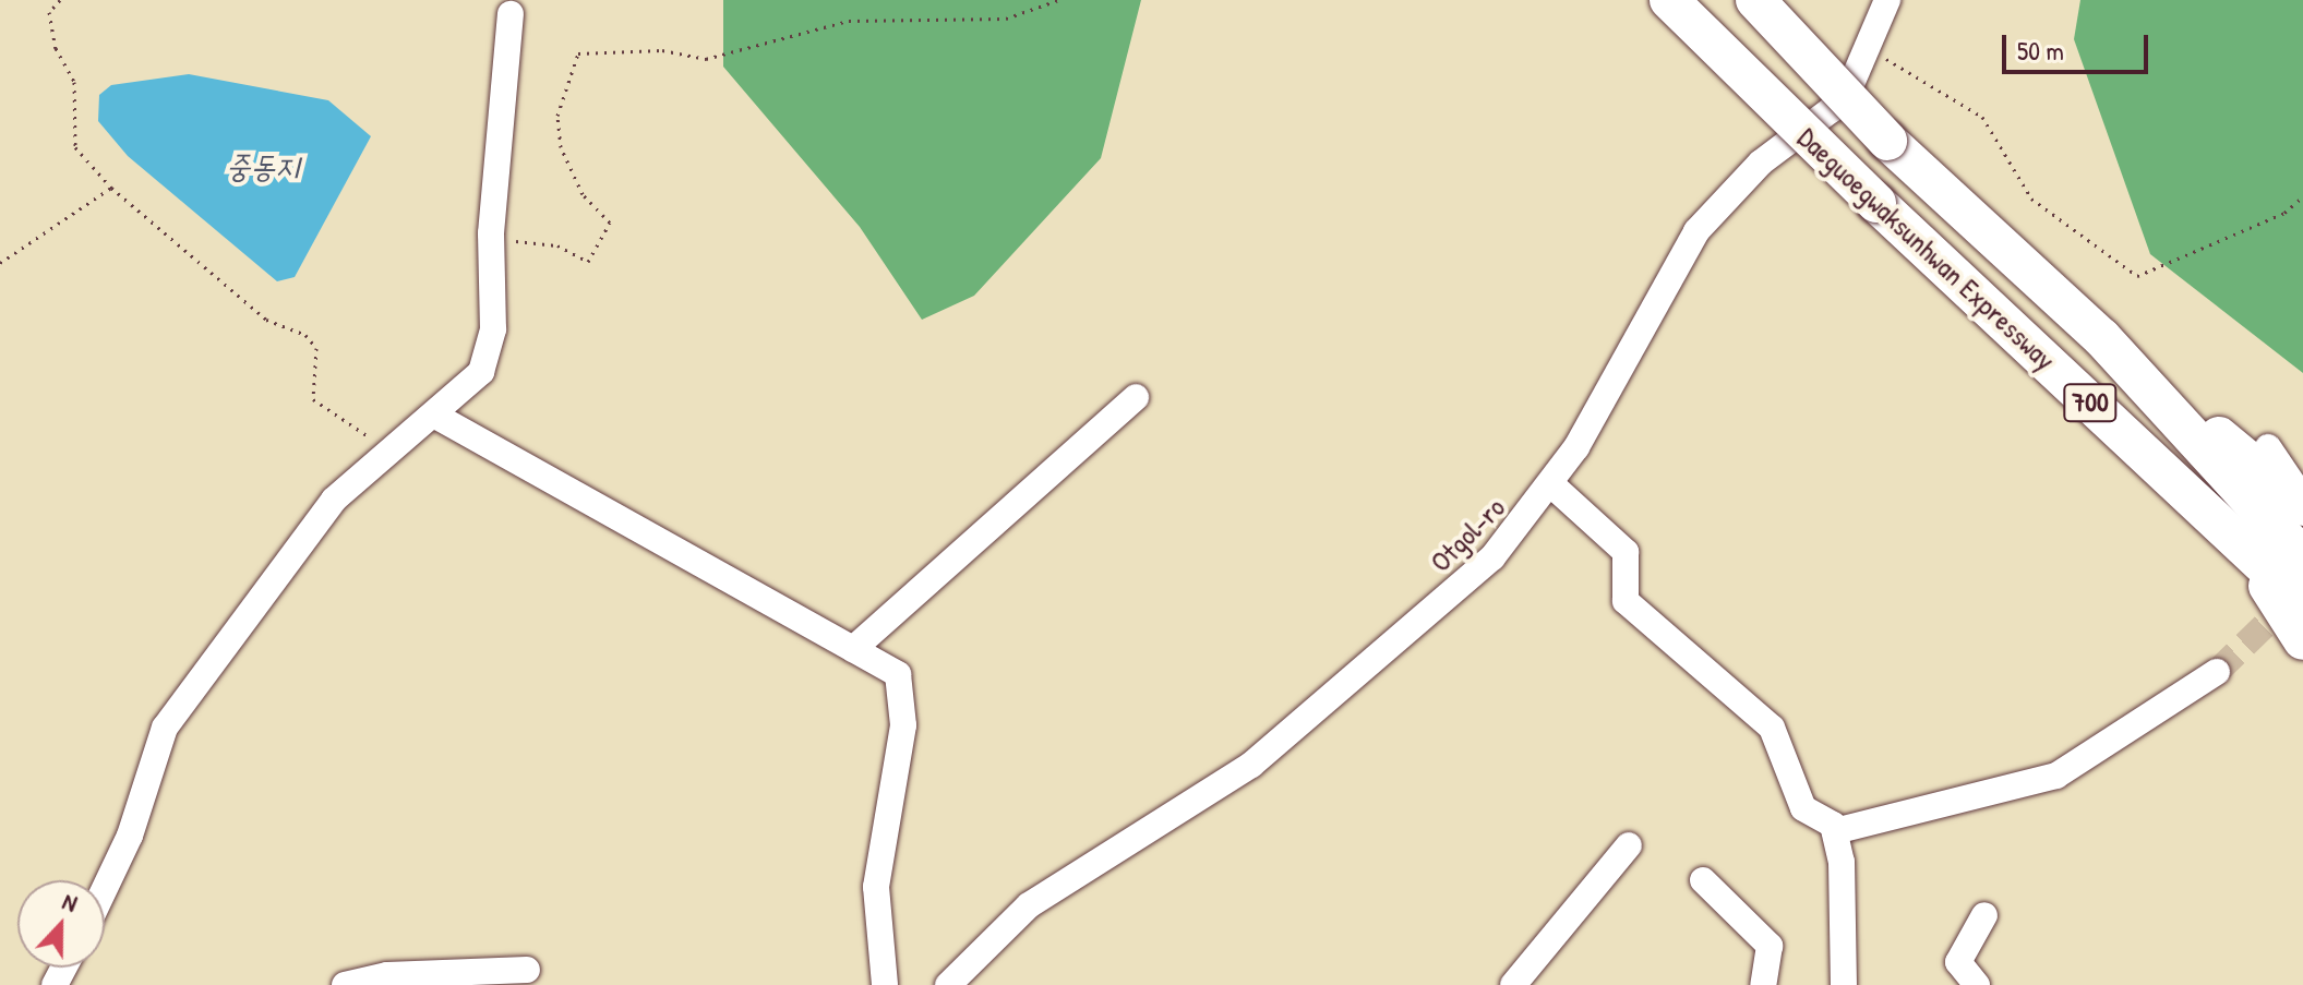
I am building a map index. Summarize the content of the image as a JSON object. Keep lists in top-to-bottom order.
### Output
{
  "streets": {
    "highway": ["Daeguoegwaksunhwan Expressway", "700"],
    "street": ["Otgol-ro"]
  },
  "water": ["중동지"],
  "scale_bar": "50 m",
  "north": "top"
}
